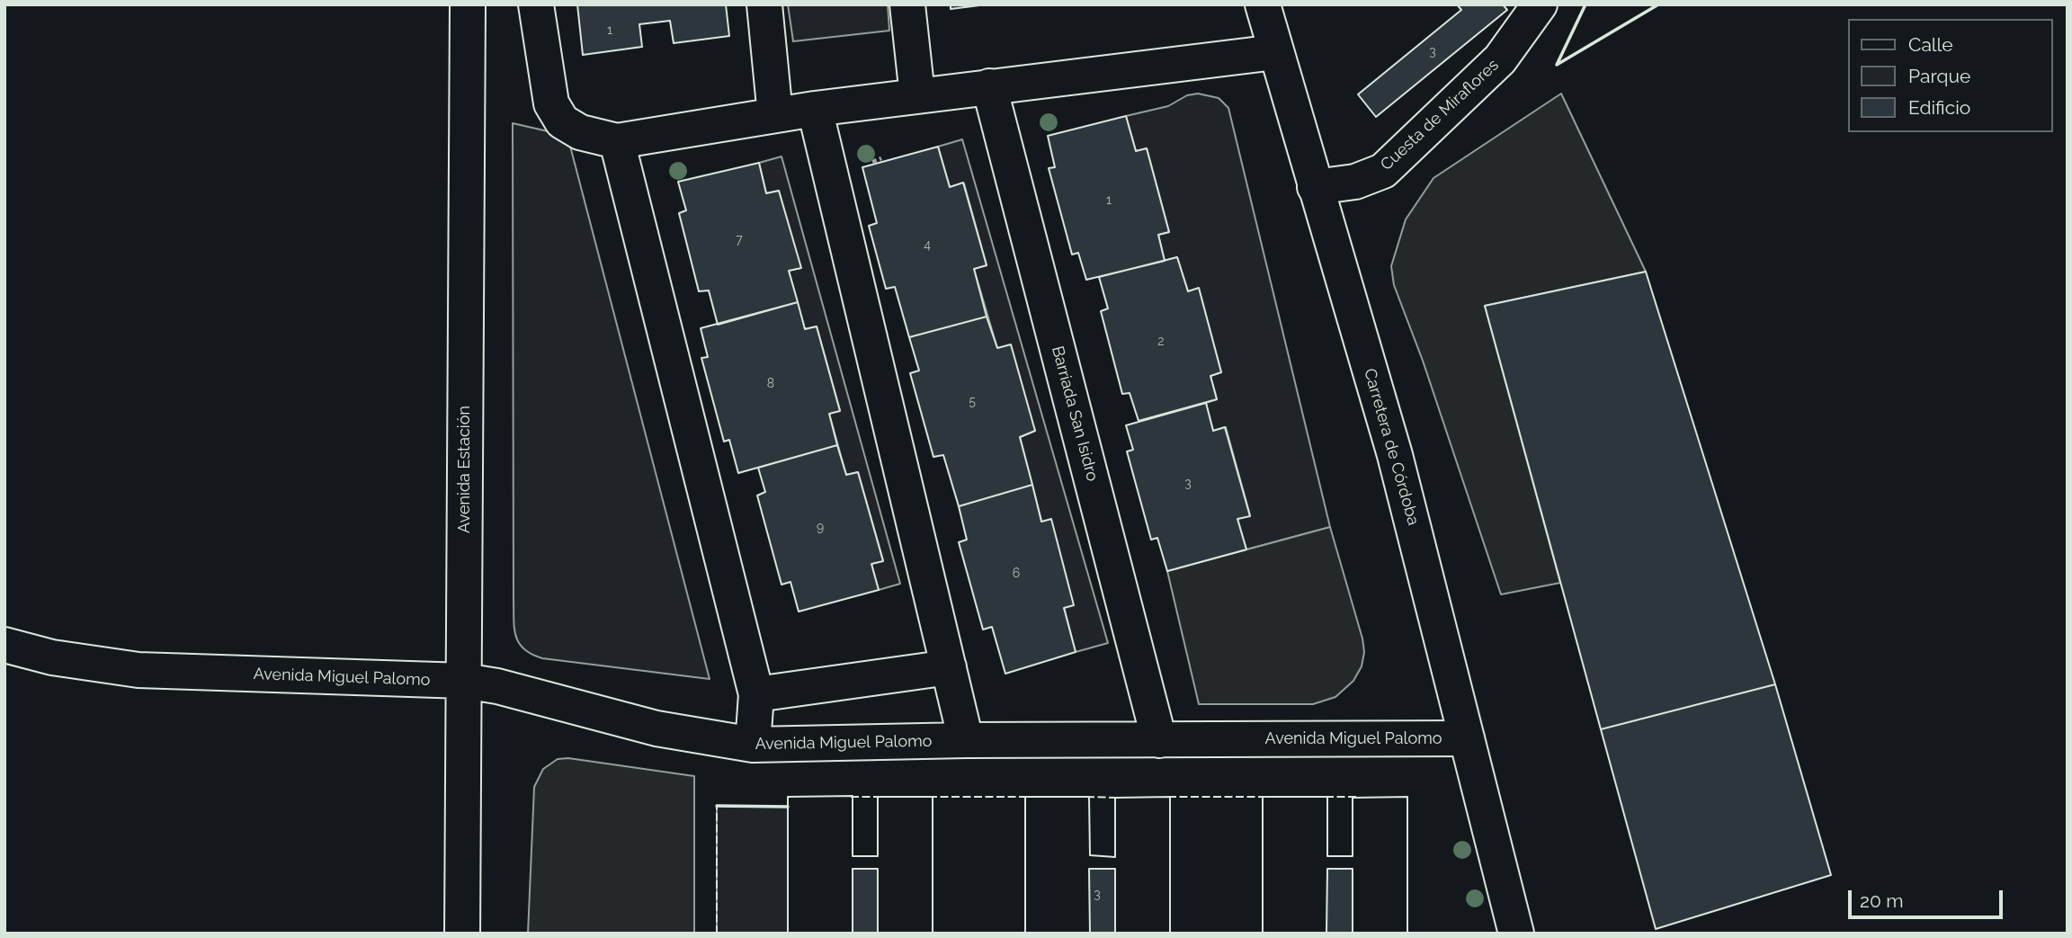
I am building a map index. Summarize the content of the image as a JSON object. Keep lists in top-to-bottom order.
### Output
{
  "streets": {
    "street": [
      "Cuesta de Miraflores",
      "Barriada San Isidro",
      "Carretera de Córdoba",
      "Avenida Estación",
      "Avenida Miguel Palomo"
    ]
  },
  "crossings": [
    ["Cuesta de Miraflores", "Carretera de Córdoba"],
    ["Barriada San Isidro", "Avenida Miguel Palomo"],
    ["Carretera de Córdoba", "Avenida Miguel Palomo"],
    ["Avenida Estación", "Avenida Miguel Palomo"]
  ],
  "house_numbers": [
    "1",
    "3",
    "1",
    "7",
    "4",
    "2",
    "8",
    "5",
    "3",
    "9",
    "6",
    "3"
  ],
  "legend": ["Calle", "Parque", "Edificio"],
  "scale_bar": "20 m"
}
